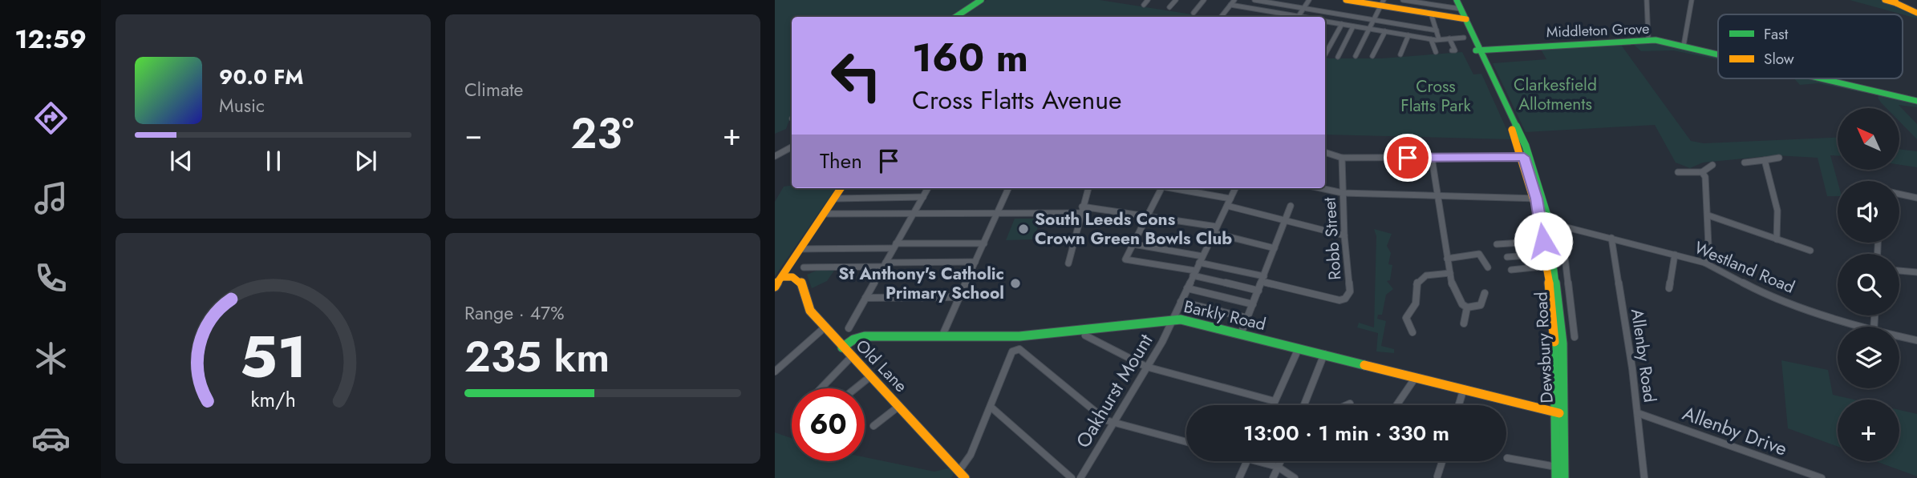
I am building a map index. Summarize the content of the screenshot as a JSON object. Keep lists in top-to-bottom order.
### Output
{
  "streets": {
    "street": [
      "Middleton Grove",
      "Robb Street",
      "Westland Road",
      "Barkly Road",
      "Dewsbury Road",
      "Allenby Road",
      "Old Lane",
      "Oakhurst Mount",
      "Allenby Drive"
    ]
  },
  "crossings": [
    ["Middleton Grove", "Dewsbury Road"],
    ["Westland Road", "Dewsbury Road"],
    ["Westland Road", "Allenby Road"],
    ["Barkly Road", "Dewsbury Road"],
    ["Barkly Road", "Old Lane"],
    ["Barkly Road", "Oakhurst Mount"],
    ["Allenby Road", "Allenby Drive"]
  ],
  "parks": ["Clarkesfield Allotments", "Cross Flatts Park"],
  "places": ["South Leeds Cons Crown Green Bowls Club", "St Anthony's Catholic Primary School"],
  "legend": ["Fast", "Slow"],
  "north": "top left",
  "page": {
    "tabs": "12:59",
    "tile": [
      "Climate",
      ["Range · 47%", "235 km"]
    ],
    "turn": ["160 m", "Cross Flatts Avenue"],
    "song": ["90.0 FM", "Music"],
    "map_buttons": "+",
    "heat": ["−", "23°", "+"],
    "then": "Then",
    "limit": "60",
    "trip": "13:00 · 1 min · 330 m",
    "gauge": ["51", "km/h"]
  }
}
